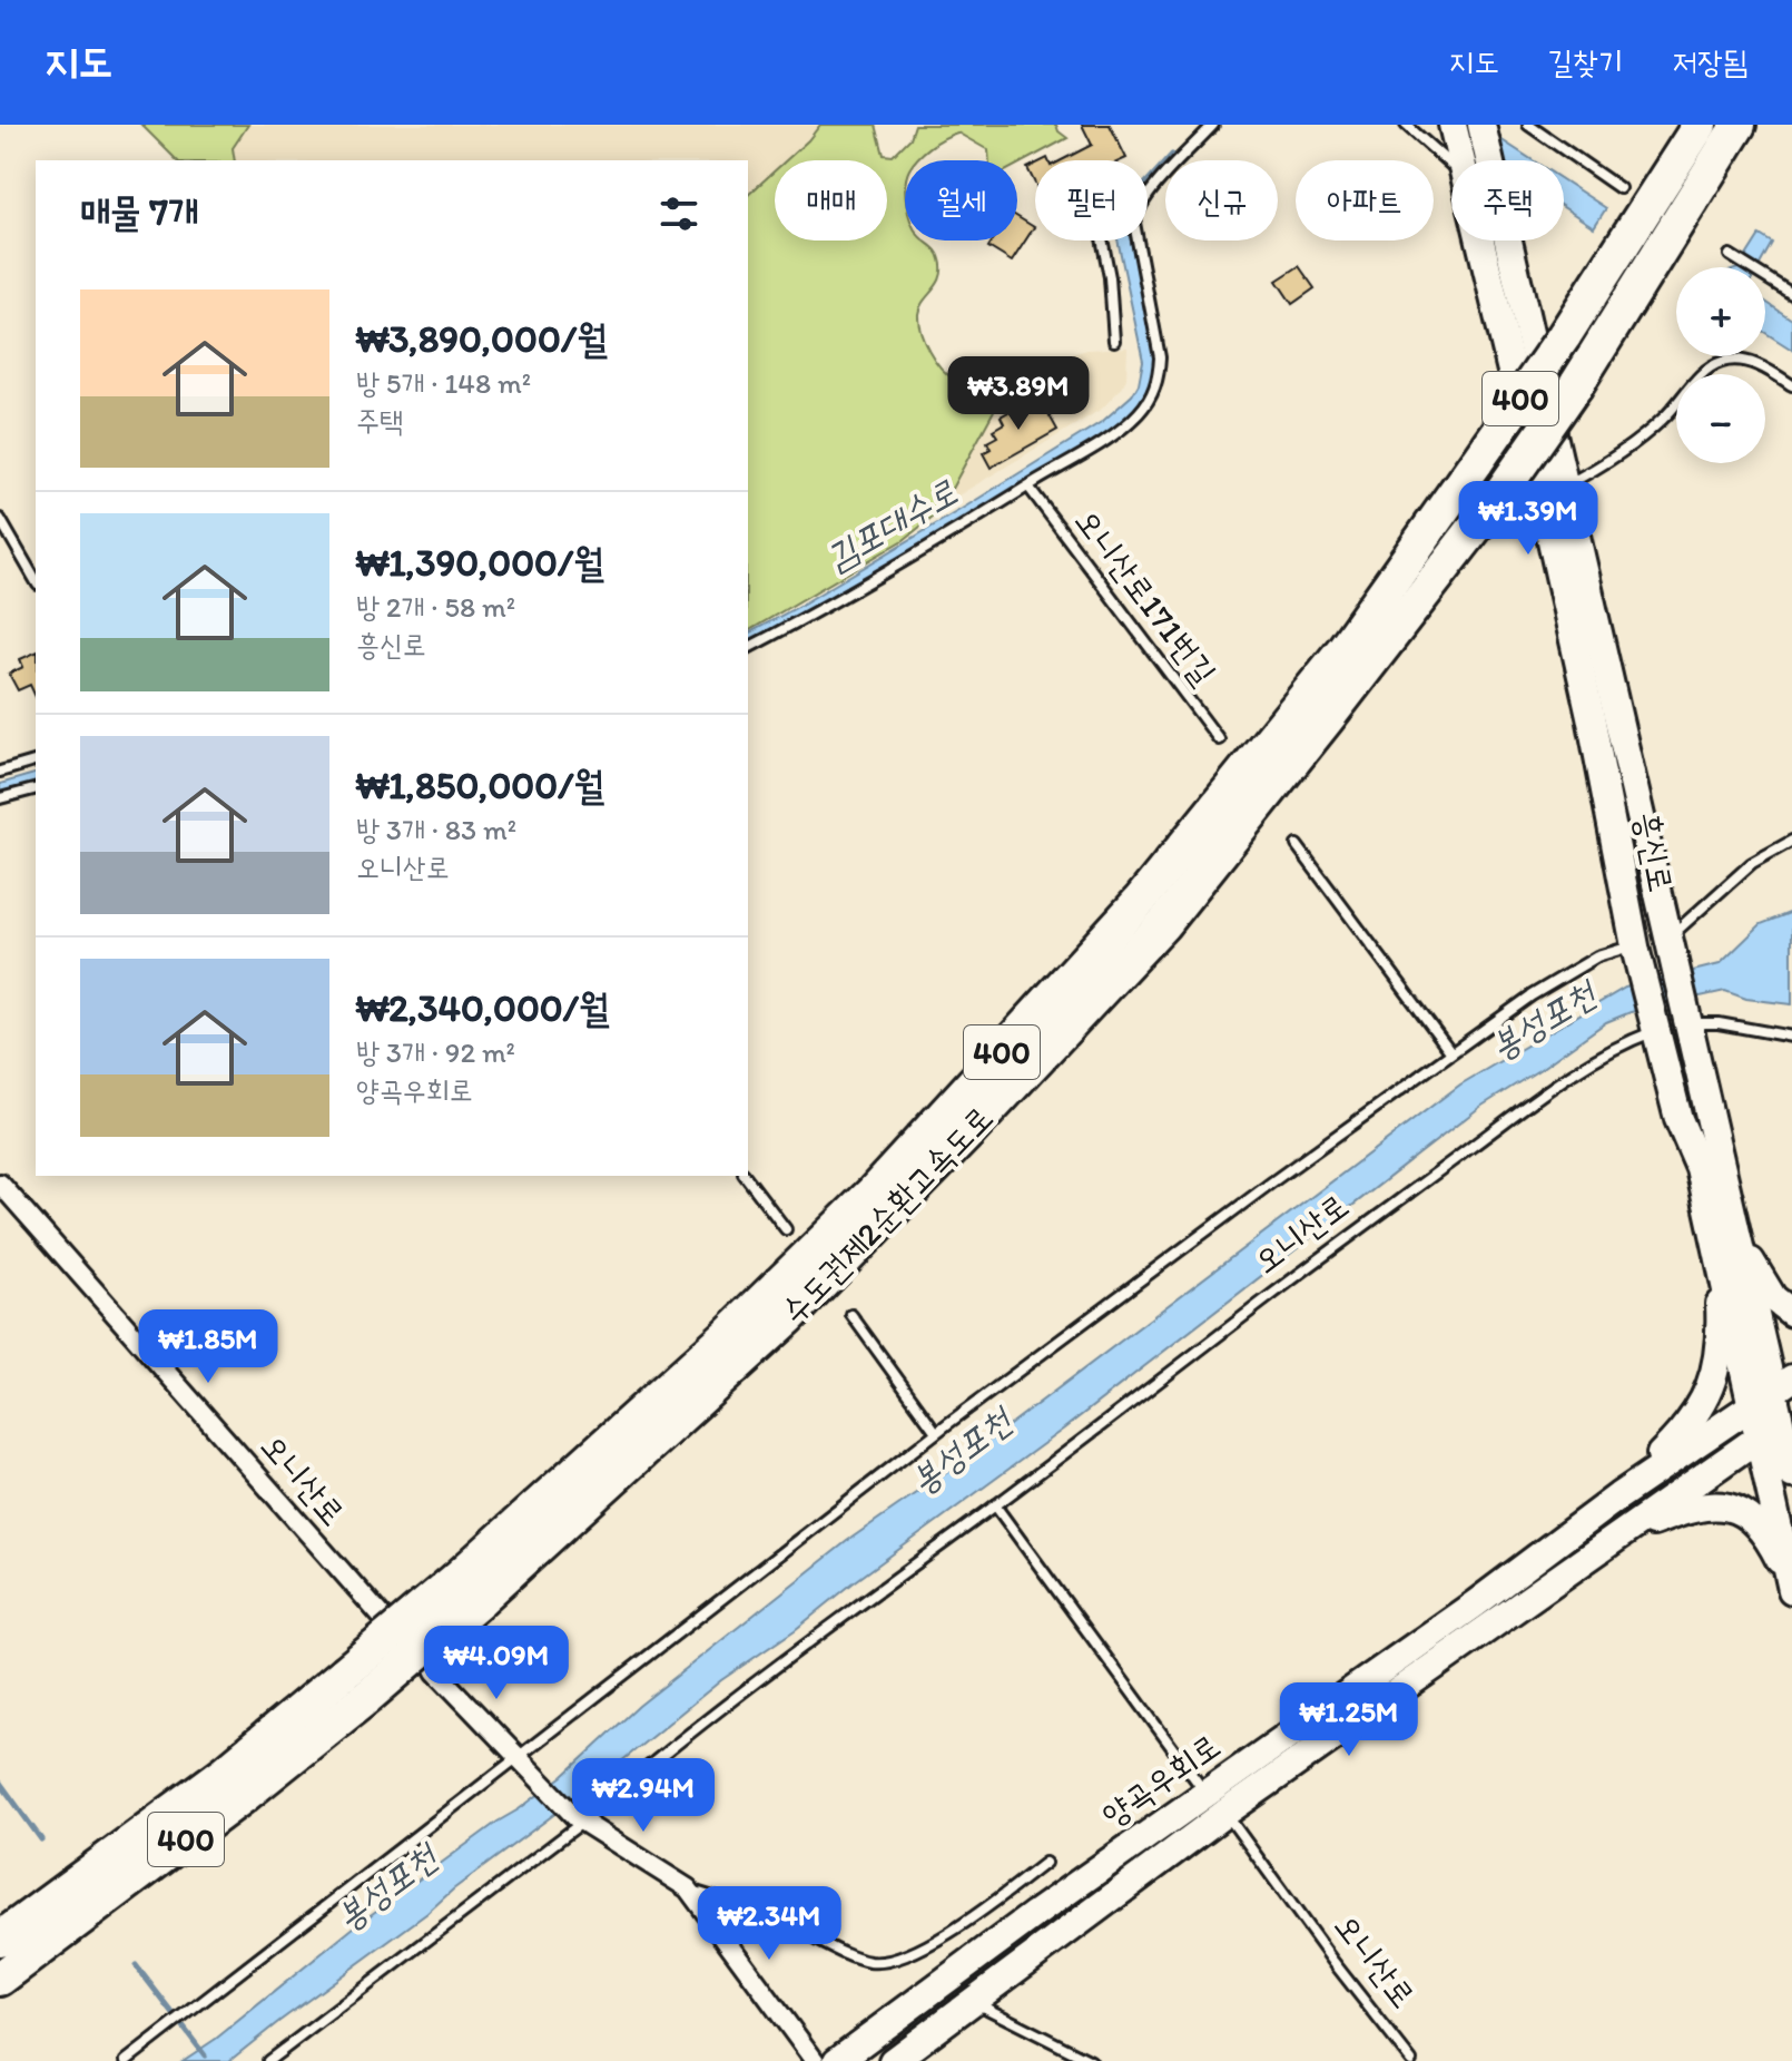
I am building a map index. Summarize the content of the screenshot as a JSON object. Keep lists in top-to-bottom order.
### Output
{
  "streets": {
    "highway": ["400", "수도권제2순환고속도로"],
    "main road": ["흥신로", "양곡우회로"],
    "street": ["오니산로"],
    "lane": ["오니산로171번길"]
  },
  "crossings": [
    ["흥신로", "오니산로"],
    ["흥신로", "양곡우회로"],
    ["오니산로", "양곡우회로"]
  ],
  "water": ["김포대수로", "봉성포천"],
  "page": {
    "header": "지도",
    "nav": ["지도", "길찾기", "저장됨"],
    "chip": [
      "매매",
      "월세",
      "필터",
      "신규",
      "아파트",
      "주택"
    ],
    "heading": "매물 7개",
    "map_buttons": ["+", "−"],
    "list": [
      {
        "name": "₩3,890,000/월",
        "note": "방 5개 · 148 m² · 주택"
      },
      {
        "name": "₩1,390,000/월",
        "note": "방 2개 · 58 m² · 흥신로"
      },
      {
        "name": "₩1,850,000/월",
        "note": "방 3개 · 83 m² · 오니산로"
      },
      {
        "name": "₩2,340,000/월",
        "note": "방 3개 · 92 m² · 양곡우회로"
      }
    ],
    "price": [
      "₩3.89M",
      "₩1.39M",
      "₩1.85M",
      "₩4.09M",
      "₩1.25M",
      "₩2.94M",
      "₩2.34M"
    ]
  }
}
